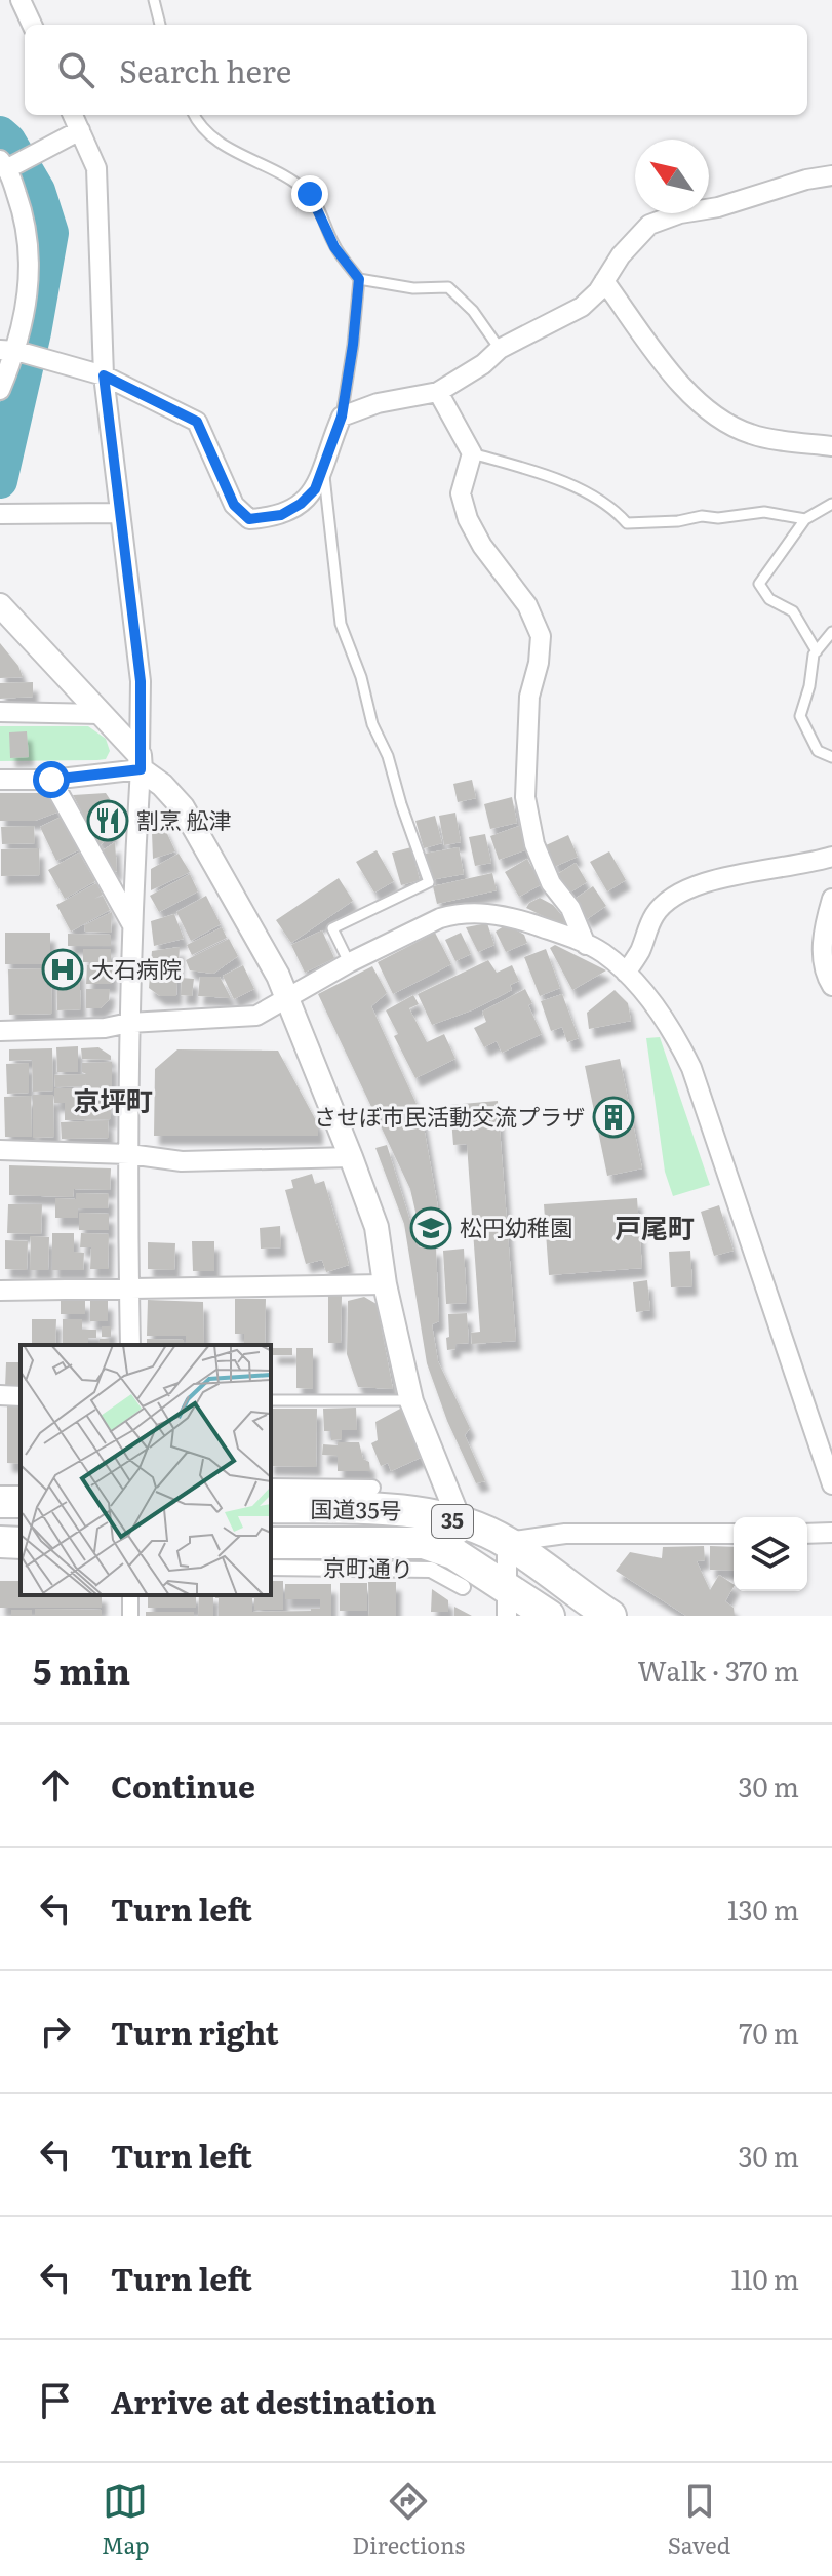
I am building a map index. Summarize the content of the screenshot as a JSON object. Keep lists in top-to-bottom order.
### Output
{
  "streets": {
    "highway": ["国道35号", "35"],
    "street": ["京町通り"]
  },
  "districts": ["京坪町", "戸尾町"],
  "places": {
    "restaurant": ["割烹 舩津"],
    "hospital": ["大石病院"],
    "building": ["させぼ市民活動交流プラザ"],
    "school or university": ["松円幼稚園"]
  },
  "north": "top left",
  "page": {
    "search": "Search here",
    "heading": ["5 min", "Walk · 370 m"],
    "list": [
      ["Continue", "30 m"],
      ["Turn left", "130 m"],
      ["Turn right", "70 m"],
      ["Turn left", "30 m"],
      ["Turn left", "110 m"],
      "Arrive at destination"
    ],
    "nav": ["Map", "Directions", "Saved"]
  }
}
